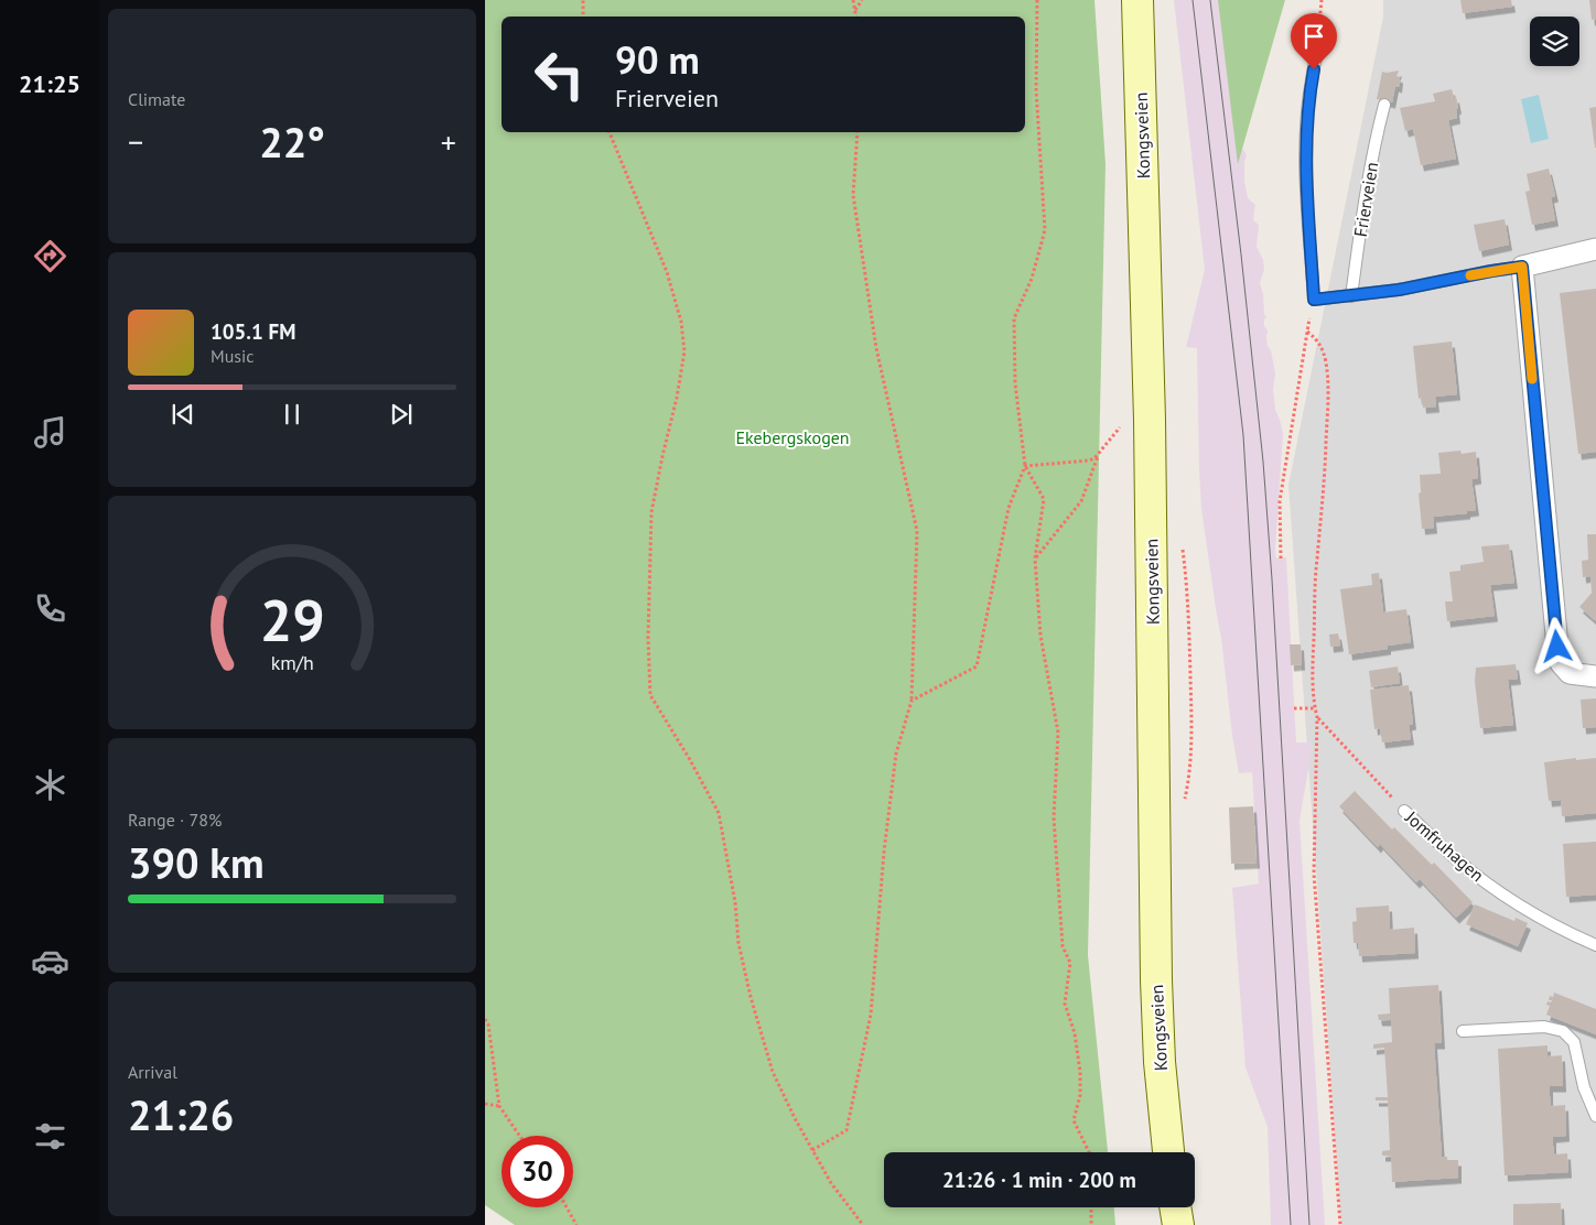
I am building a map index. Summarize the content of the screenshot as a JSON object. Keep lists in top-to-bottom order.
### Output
{
  "streets": {
    "main road": ["Kongsveien"],
    "lane": ["Frierveien", "Jomfruhagen"]
  },
  "parks": ["Ekebergskogen"],
  "page": {
    "tabs": "21:25",
    "tile": [
      "Climate",
      ["Range · 78%", "390 km"],
      ["Arrival", "21:26"]
    ],
    "turn": ["90 m", "Frierveien"],
    "heat": ["−", "22°", "+"],
    "song": ["105.1 FM", "Music"],
    "limit": "30",
    "trip": "21:26 · 1 min · 200 m",
    "gauge": ["29", "km/h"]
  }
}
